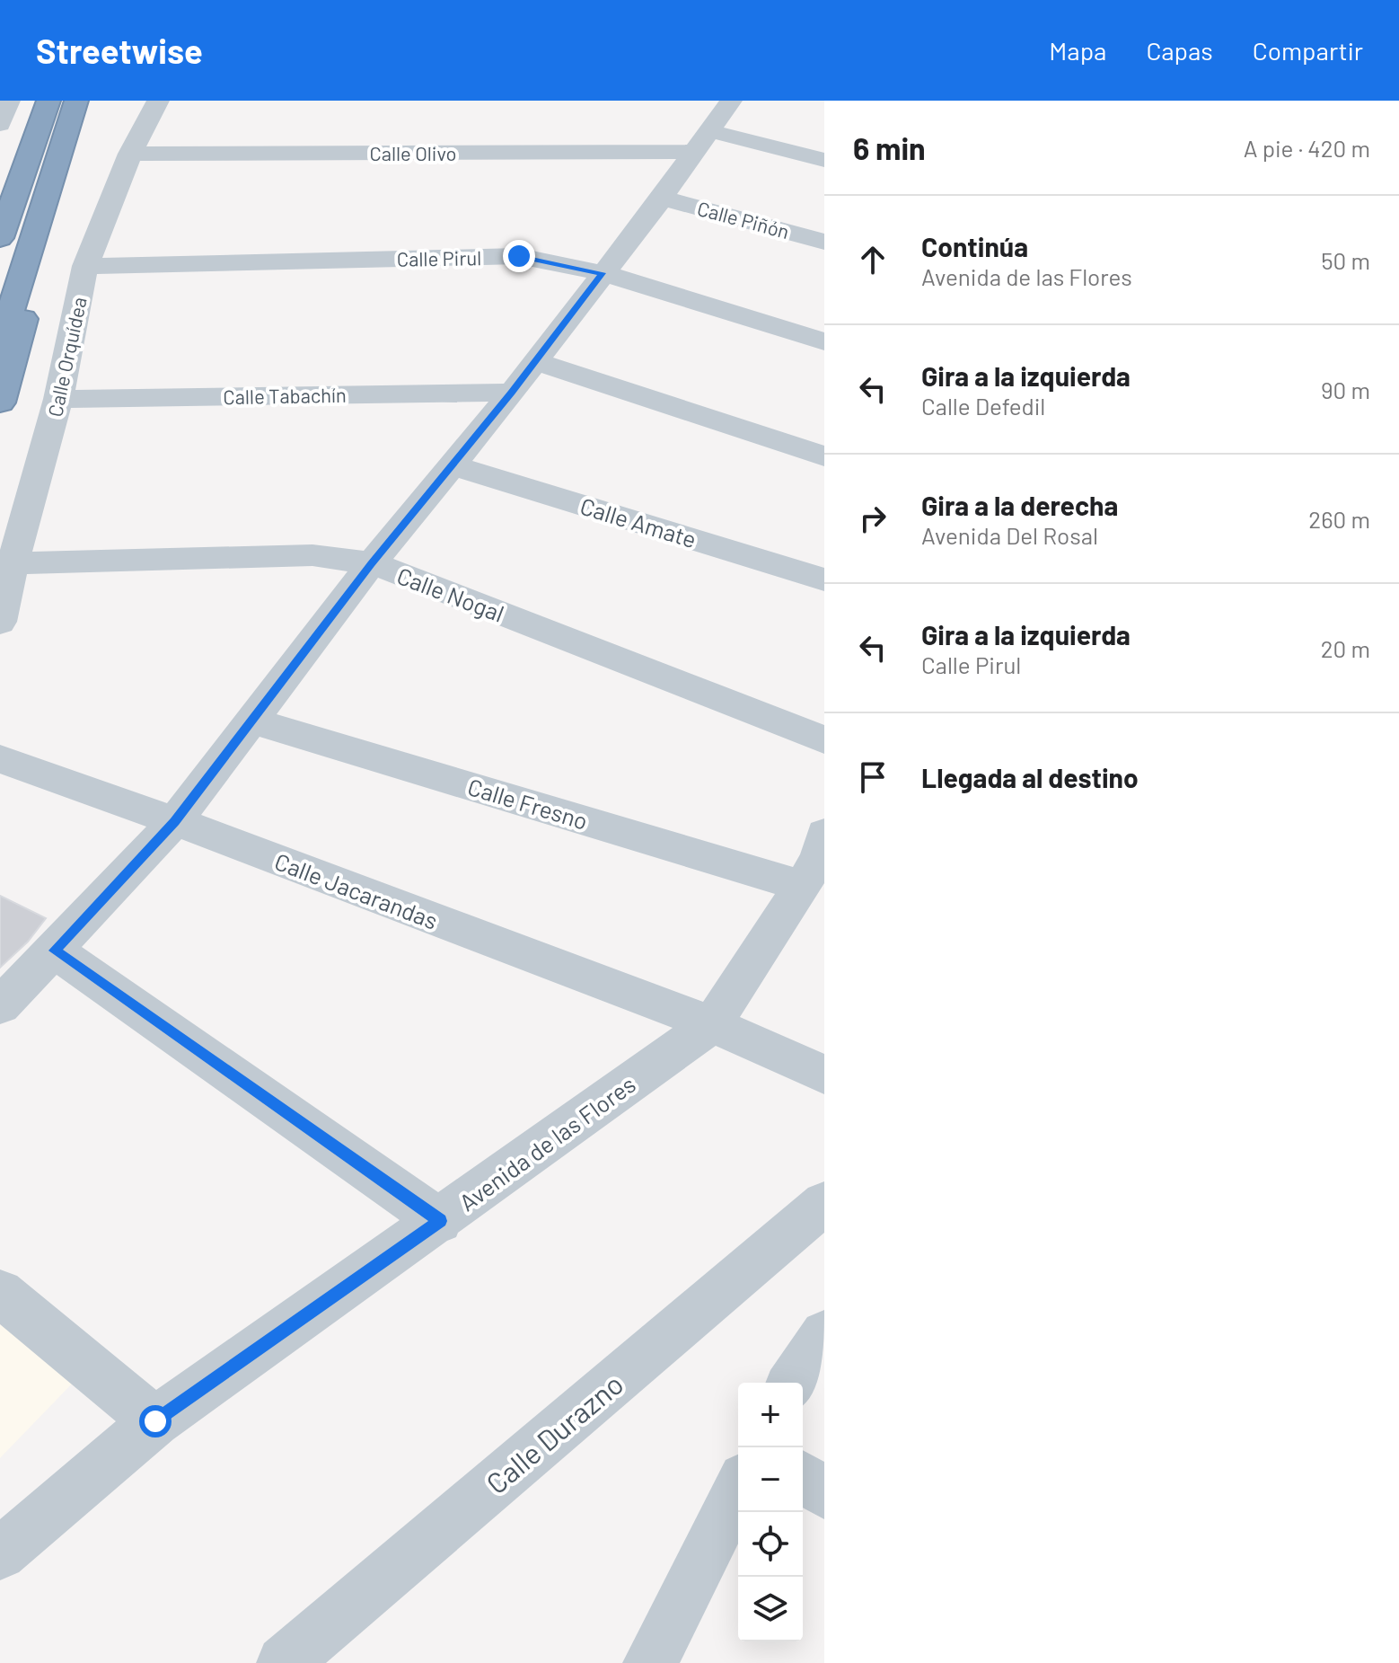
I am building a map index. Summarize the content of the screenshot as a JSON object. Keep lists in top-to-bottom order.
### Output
{
  "streets": {
    "street": [
      "Calle Olivo",
      "Calle Piñón",
      "Calle Pirul",
      "Calle Orquídea",
      "Calle Tabachín",
      "Calle Amate",
      "Calle Nogal",
      "Calle Fresno",
      "Calle Jacarandas",
      "Avenida de las Flores",
      "Calle Durazno"
    ]
  },
  "crossings": [
    ["Calle Olivo", "Calle Orquídea"],
    ["Calle Pirul", "Calle Orquídea"],
    ["Calle Orquídea", "Calle Tabachín"],
    ["Calle Orquídea", "Calle Nogal"],
    ["Calle Fresno", "Avenida de las Flores"],
    ["Calle Jacarandas", "Avenida de las Flores"]
  ],
  "page": {
    "header": "Streetwise",
    "nav": ["Mapa", "Capas", "Compartir"],
    "heading": ["6 min", "A pie · 420 m"],
    "list": [
      ["Continúa", "Avenida de las Flores", "50 m"],
      ["Gira a la izquierda", "Calle Defedil", "90 m"],
      ["Gira a la derecha", "Avenida Del Rosal", "260 m"],
      ["Gira a la izquierda", "Calle Pirul", "20 m"],
      "Llegada al destino"
    ],
    "map_buttons": ["+", "−"]
  }
}
